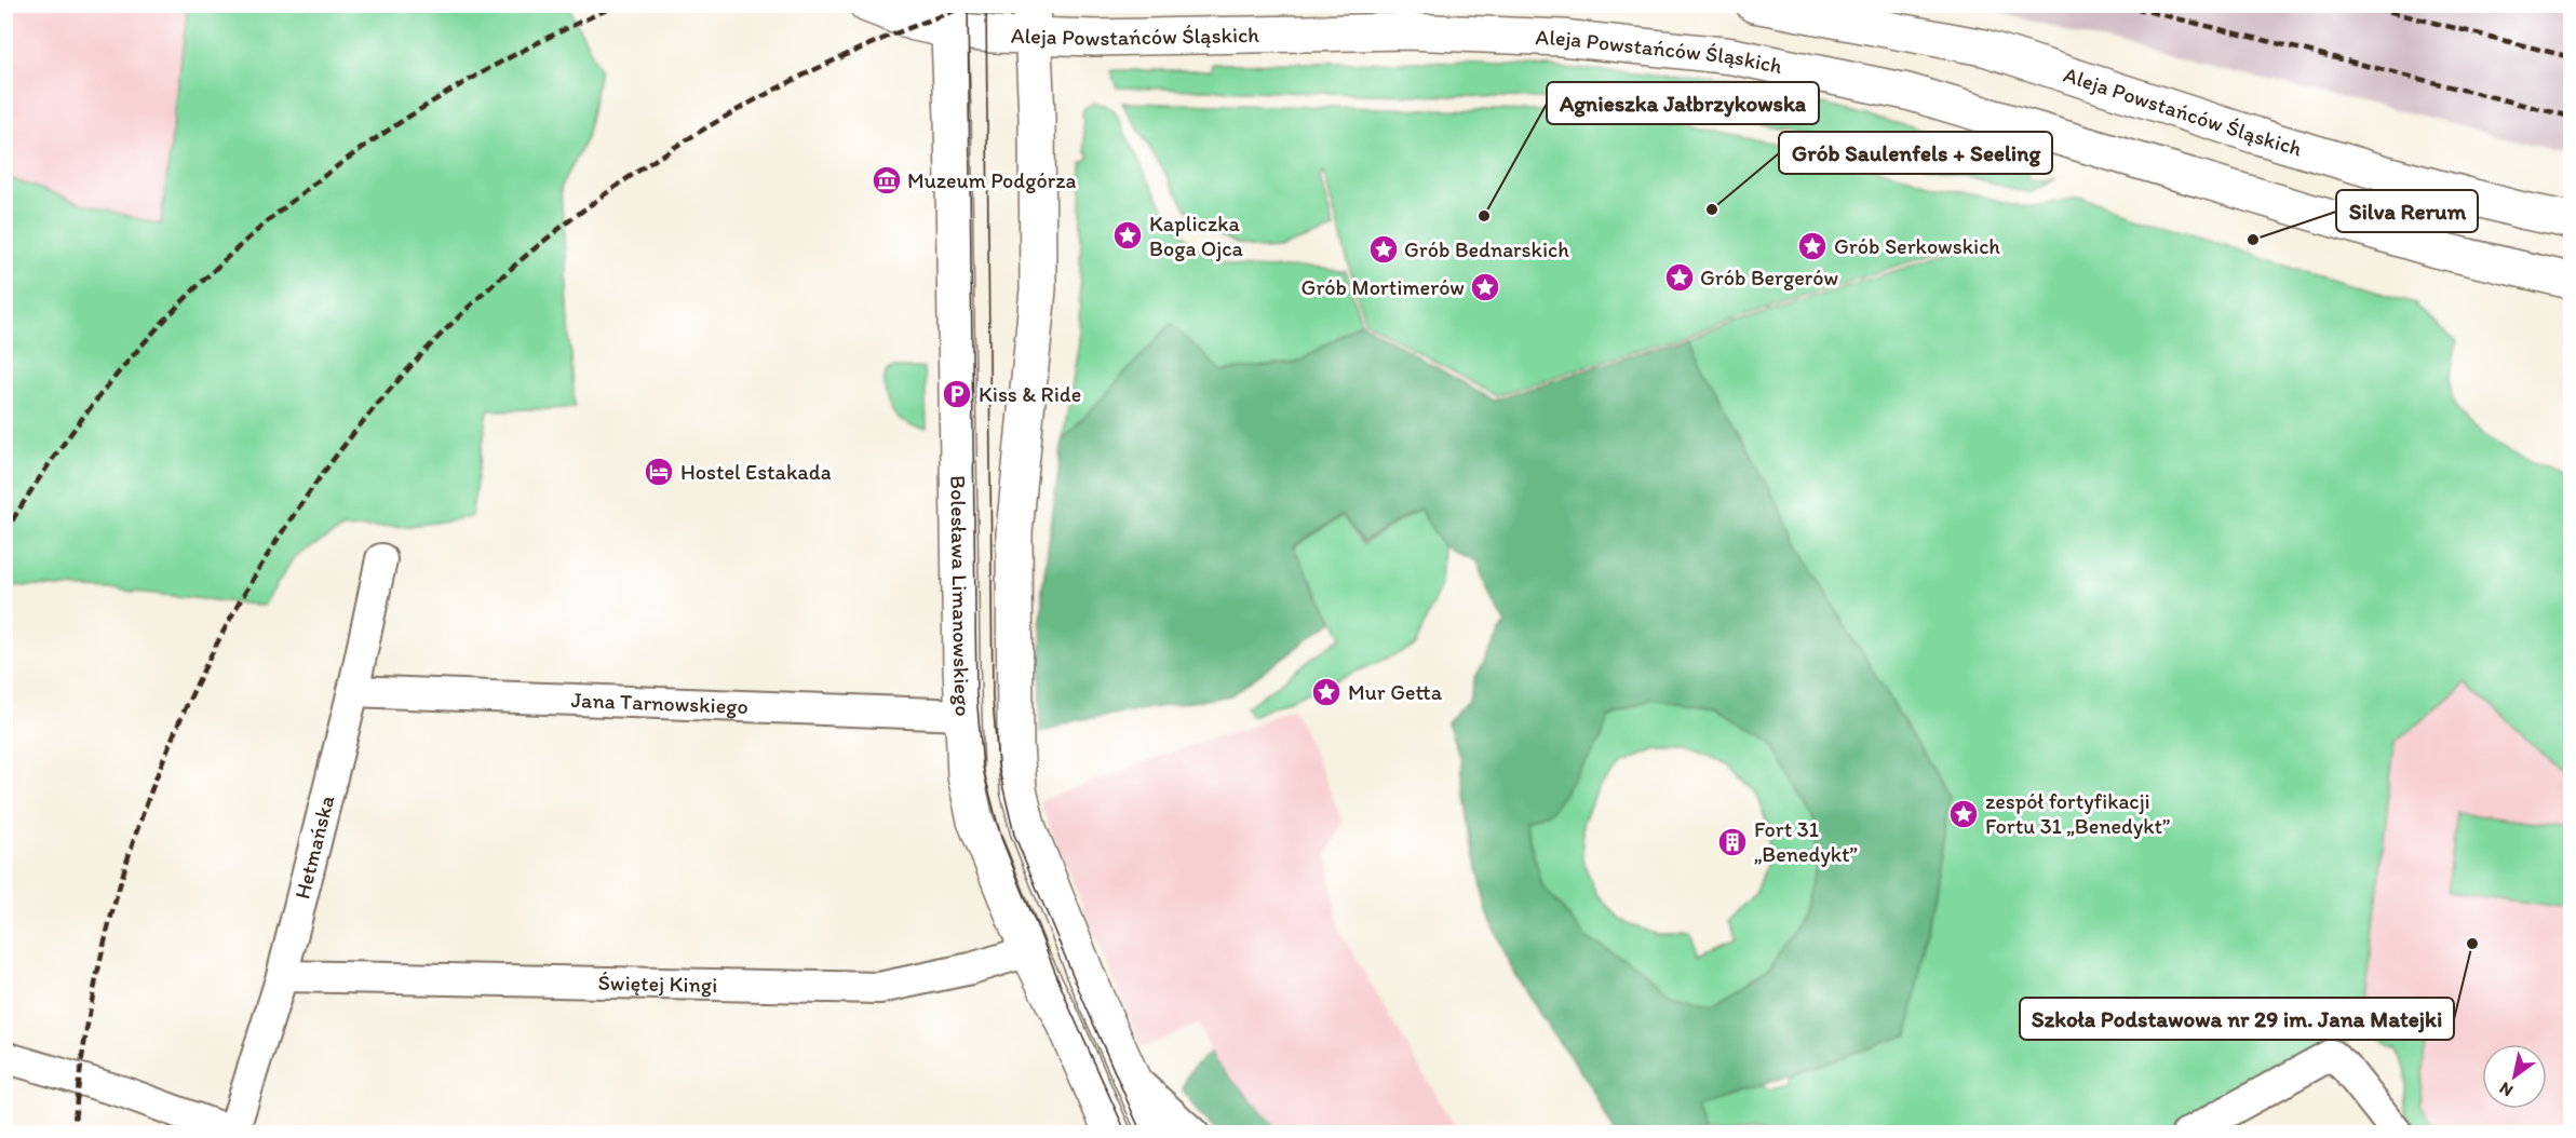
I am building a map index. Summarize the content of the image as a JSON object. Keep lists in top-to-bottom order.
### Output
{
  "streets": {
    "main road": ["Aleja Powstańców Śląskich", "Bolesława Limanowskiego"],
    "street": ["Jana Tarnowskiego", "Hetmańska", "Świętej Kingi"]
  },
  "crossings": [
    ["Aleja Powstańców Śląskich", "Bolesława Limanowskiego"],
    ["Bolesława Limanowskiego", "Jana Tarnowskiego"],
    ["Bolesława Limanowskiego", "Świętej Kingi"],
    ["Jana Tarnowskiego", "Hetmańska"],
    ["Hetmańska", "Świętej Kingi"]
  ],
  "places": {
    "museum": ["Muzeum Podgórza"],
    "other": [
      "Grób Saulenfels + Seeling",
      "Agnieszka Jałbrzykowska",
      "Silva Rerum",
      "Szkoła Podstawowa nr 29 im. Jana Matejki"
    ],
    "place": [
      "Kapliczka Boga Ojca",
      "Grób Serkowskich",
      "Grób Bednarskich",
      "Grób Bergerów",
      "Grób Mortimerów",
      "Mur Getta",
      "zespół fortyfikacji Fortu 31 „Benedykt”"
    ],
    "parking": ["Kiss & Ride"],
    "hotel": ["Hostel Estakada"],
    "building": ["Fort 31 „Benedykt”"]
  },
  "north": "bottom left"
}
